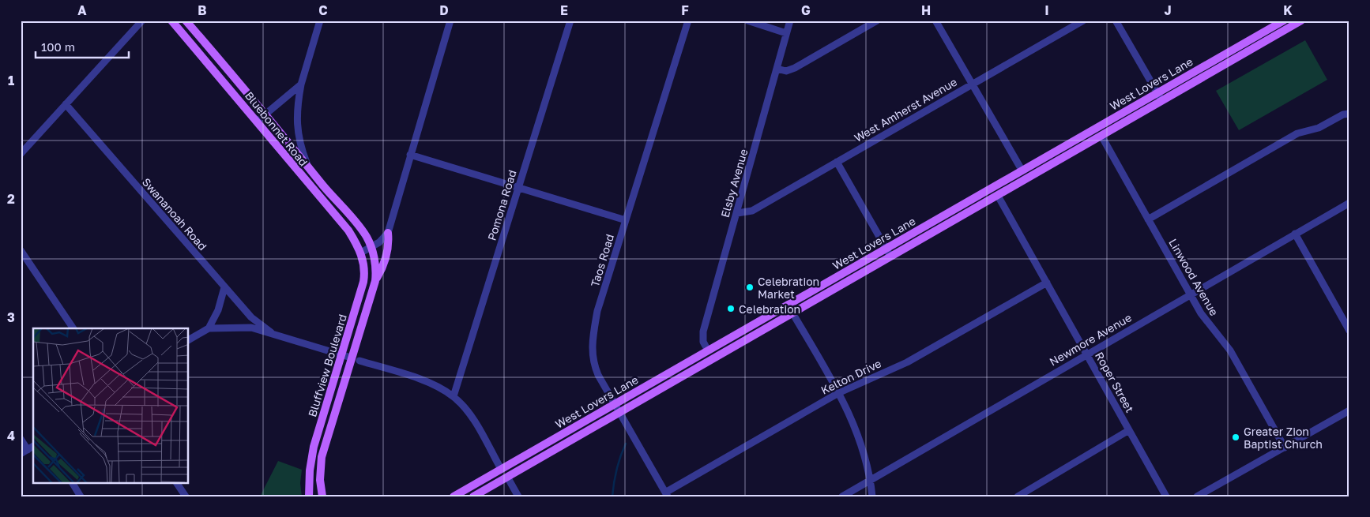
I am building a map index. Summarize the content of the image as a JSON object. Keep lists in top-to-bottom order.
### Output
{
  "streets": {
    "main road": ["West Lovers Lane", "Bluebonnet Road", "Bluffview Boulevard"],
    "street": [
      "West Amherst Avenue",
      "Elsby Avenue",
      "Pomona Road",
      "Swananoah Road",
      "Taos Road",
      "Linwood Avenue",
      "Newmore Avenue",
      "Kelton Drive",
      "Roper Street"
    ]
  },
  "crossings": [
    ["West Lovers Lane", "Elsby Avenue"],
    ["West Lovers Lane", "Taos Road"],
    ["West Lovers Lane", "Linwood Avenue"],
    ["West Lovers Lane", "Roper Street"],
    ["West Amherst Avenue", "Elsby Avenue"],
    ["Bluebonnet Road", "Bluffview Boulevard"],
    ["Taos Road", "Kelton Drive"],
    ["Linwood Avenue", "Newmore Avenue"],
    ["Newmore Avenue", "Roper Street"],
    ["Kelton Drive", "Roper Street"]
  ],
  "places": ["Celebration Market", "Celebration", "Greater Zion Baptist Church"],
  "scale_bar": "100 m",
  "grid": {
    "columns": [
      "A",
      "B",
      "C",
      "D",
      "E",
      "F",
      "G",
      "H",
      "I",
      "J",
      "K"
    ],
    "rows": [
      "1",
      "2",
      "3",
      "4"
    ]
  }
}
